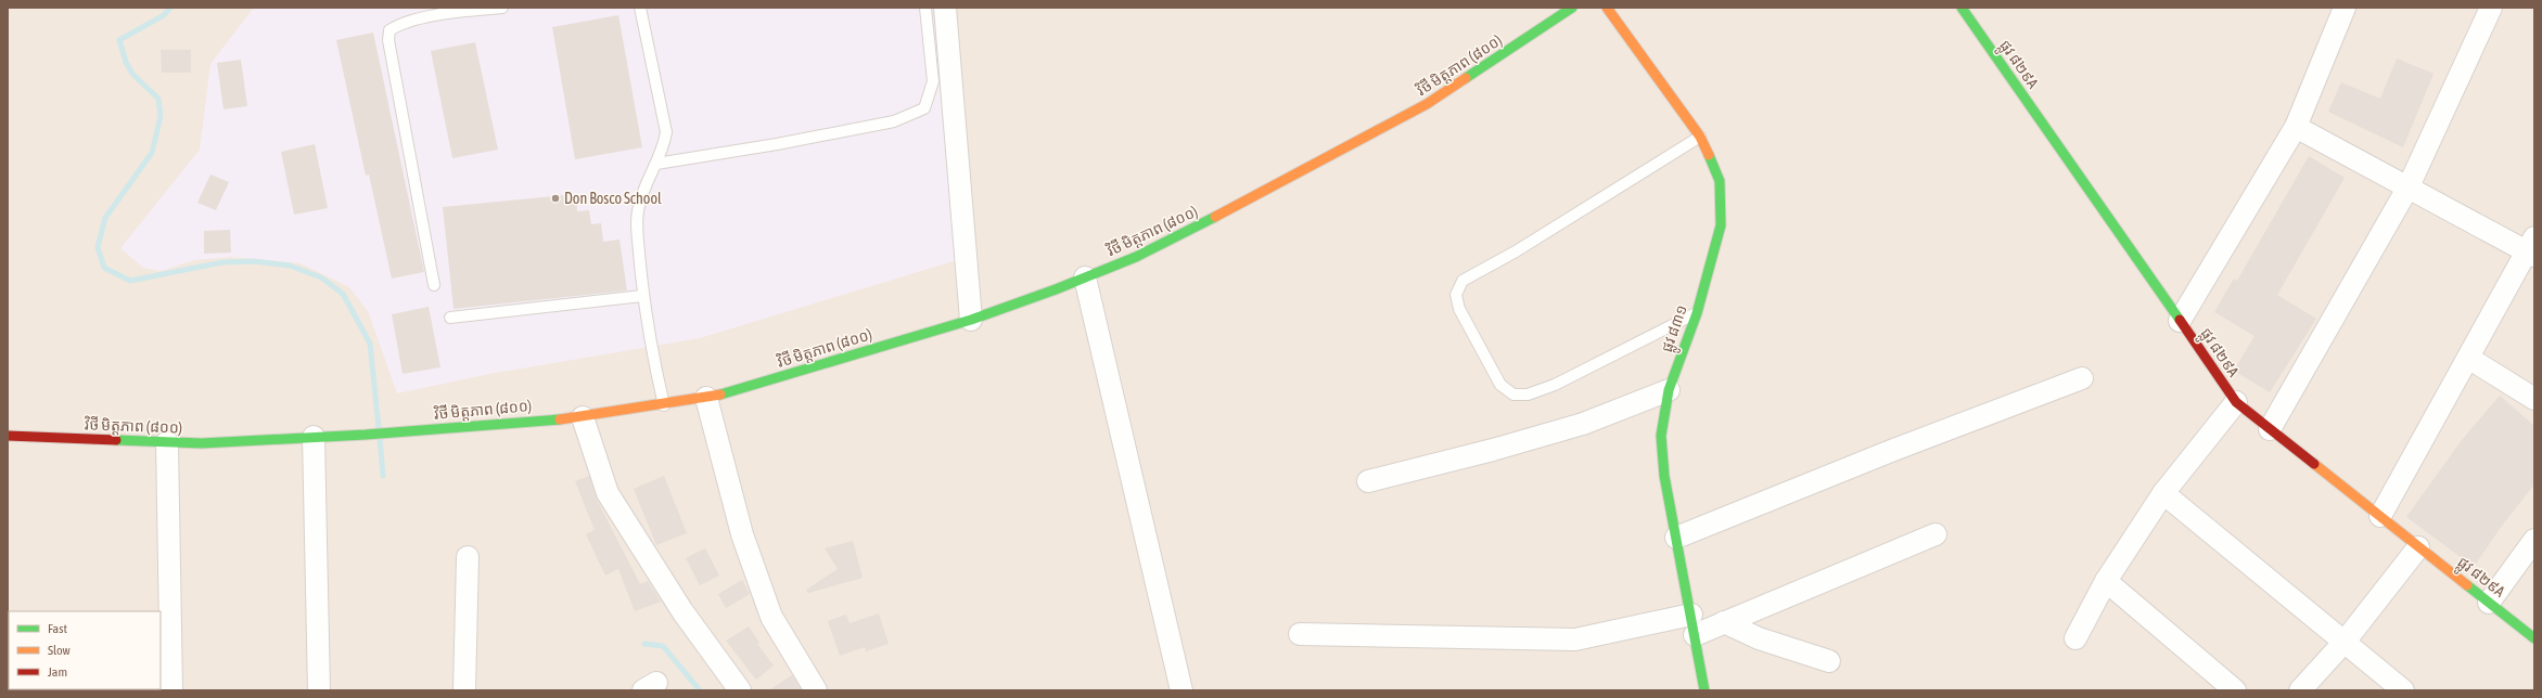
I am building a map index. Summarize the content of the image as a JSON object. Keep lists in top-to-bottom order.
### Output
{
  "streets": {
    "main road": ["ផ្លូវ ៨២៩A", "វិថី មិត្តភាព (៨០០)", "ផ្លូវ ៨៣១"]
  },
  "places": ["Don Bosco School"],
  "legend": ["Fast", "Slow", "Jam"]
}
